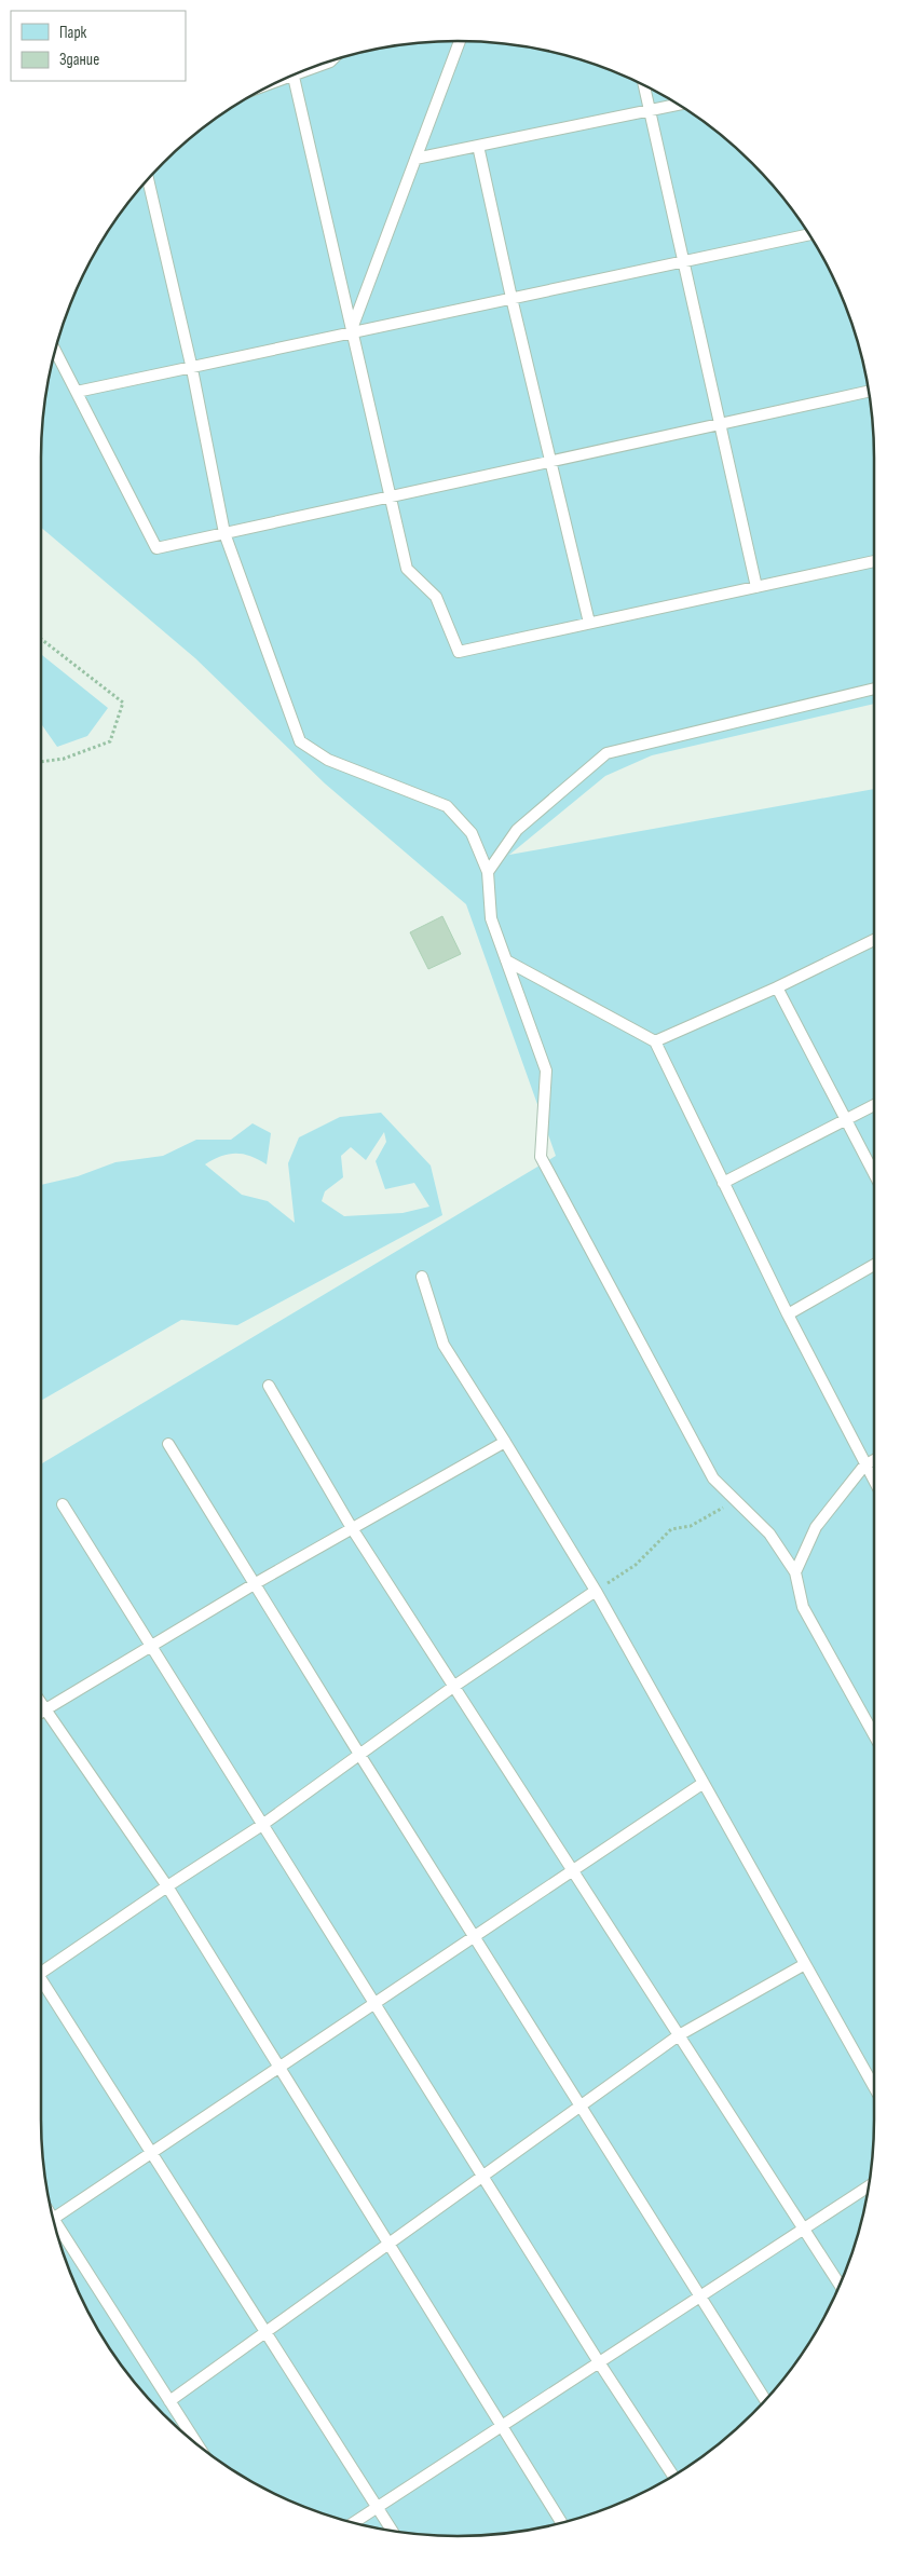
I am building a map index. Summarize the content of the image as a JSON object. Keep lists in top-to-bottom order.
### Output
{
  "legend": ["Парк", "Здание"]
}
